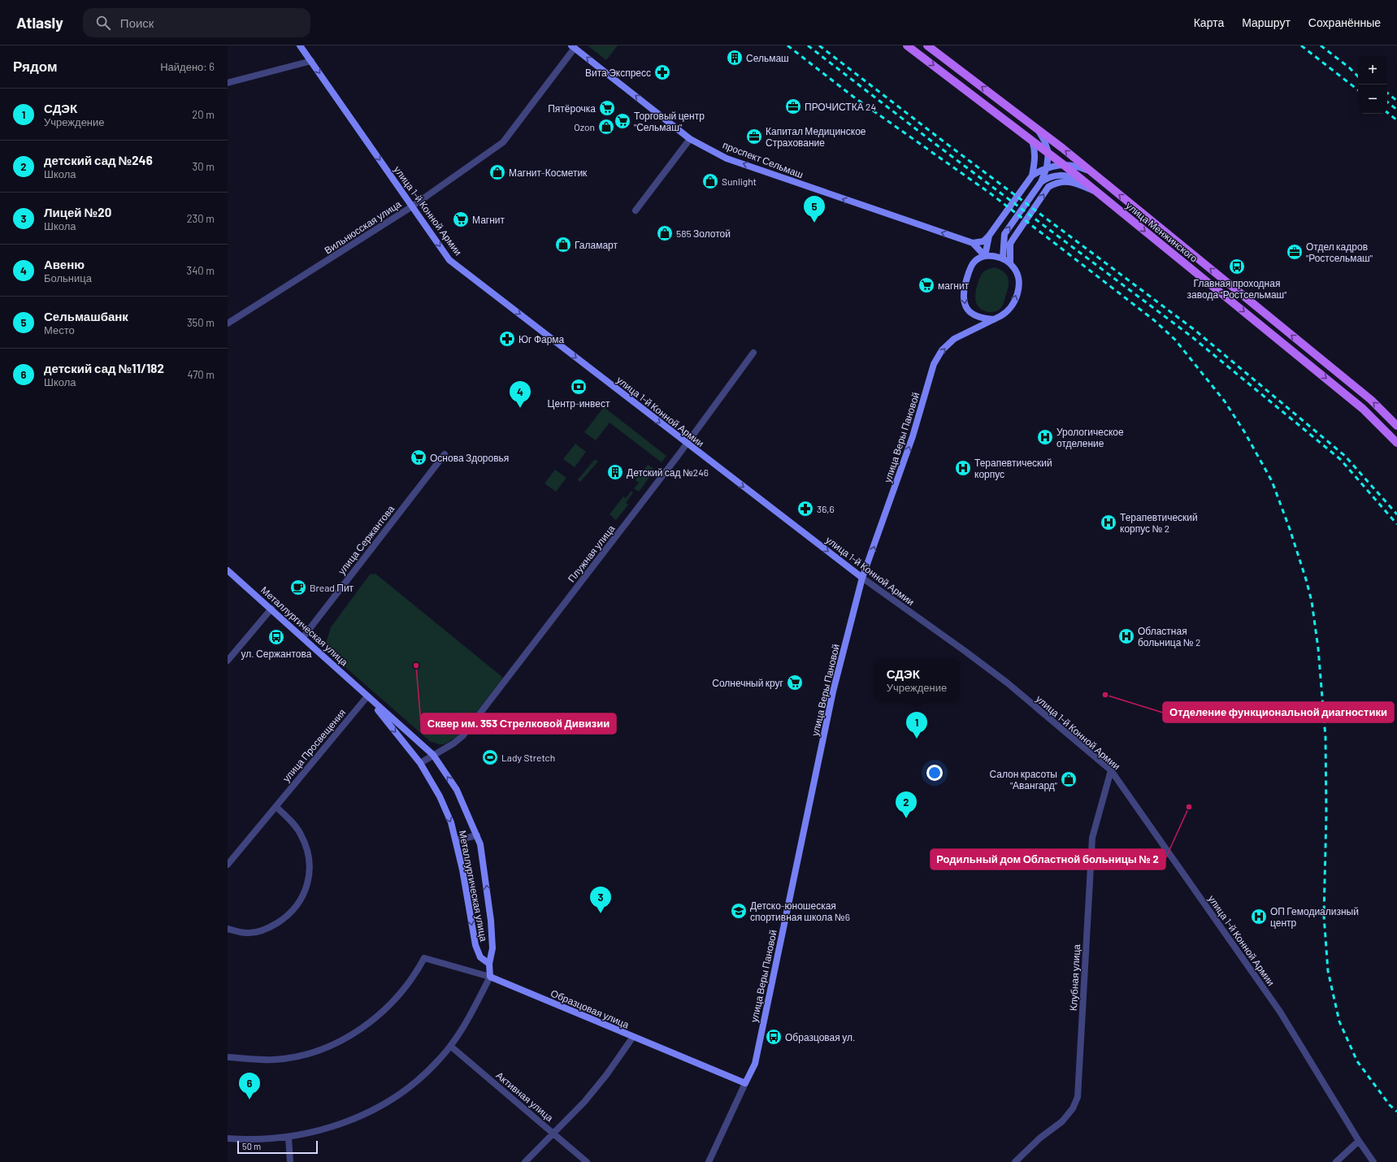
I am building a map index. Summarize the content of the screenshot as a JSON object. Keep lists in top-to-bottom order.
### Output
{
  "streets": {
    "main road": [
      "проспект Сельмаш",
      "улица 1-й Конной Армии",
      "улица Менжинского",
      "улица Веры Пановой",
      "Металлургическая улица",
      "Образцовая улица"
    ],
    "street": [
      "Вильнюсская улица",
      "улица Сержантова",
      "Плужная улица",
      "улица Просвещения",
      "Клубная улица",
      "Активная улица"
    ]
  },
  "crossings": [
    ["проспект Сельмаш", "Вильнюсская улица"],
    ["улица 1-й Конной Армии", "Вильнюсская улица"],
    ["улица 1-й Конной Армии", "улица Веры Пановой"],
    ["улица 1-й Конной Армии", "Плужная улица"],
    ["улица 1-й Конной Армии", "Клубная улица"],
    ["улица Веры Пановой", "Образцовая улица"],
    ["улица Сержантова", "Металлургическая улица"],
    ["Плужная улица", "Металлургическая улица"],
    ["Металлургическая улица", "улица Просвещения"],
    ["Металлургическая улица", "Образцовая улица"]
  ],
  "one_way": ["проспект Сельмаш", "улица 1-й Конной Армии", "улица Веры Пановой"],
  "places": {
    "building": ["Сельмаш", "Детский сад №246"],
    "pharmacy": ["Вита Экспресс", "Юг Фарма", "36,6"],
    "office": ["ПРОЧИСТКА 24", "Капитал Медицинское Страхование", "Отдел кадров \"Ростсельмаш\""],
    "supermarket": [
      "Пятёрочка",
      "Торговый центр \"Сельмаш\"",
      "Магнит",
      "магнит",
      "Основа Здоровья",
      "Солнечный круг"
    ],
    "shop": [
      "Ozon",
      "Магнит-Косметик",
      "Sunlight",
      "585 Золотой",
      "Галамарт",
      "Салон красоты \"Авангард\""
    ],
    "bus stop": ["Главная проходная завода \"Ростсельмаш\"", "ул. Сержантова", "Образцовая ул."],
    "bank": ["Центр-инвест"],
    "hospital": [
      "Урологическое отделение",
      "Терапевтический корпус",
      "Терапевтический корпус № 2",
      "Областная больница № 2",
      "ОП Гемодиализный центр"
    ],
    "cafe": ["Bread Пит"],
    "other": ["Сквер им. 353 Стрелковой Дивизии", "Отделение функциональной диагностики", "Родильный дом Областной больницы № 2"],
    "sports": ["Lady Stretch"],
    "school or university": ["Детско-юношеская спортивная школа №6"]
  },
  "scale_bar": "50 m",
  "page": {
    "header": "Atlasly",
    "search": "Поиск",
    "nav": ["Карта", "Маршрут", "Сохранённые"],
    "heading": ["Рядом", "Найдено: 6"],
    "map_buttons": ["+", "−"],
    "list": [
      {
        "mark": "1",
        "name": "СДЭК",
        "note": "Учреждение",
        "value": "20 m"
      },
      {
        "mark": "2",
        "name": "детский сад №246",
        "note": "Школа",
        "value": "30 m"
      },
      {
        "mark": "3",
        "name": "Лицей №20",
        "note": "Школа",
        "value": "230 m"
      },
      {
        "mark": "4",
        "name": "Авеню",
        "note": "Больница",
        "value": "340 m"
      },
      {
        "mark": "5",
        "name": "Сельмашбанк",
        "note": "Место",
        "value": "350 m"
      },
      {
        "mark": "6",
        "name": "детский сад №11/182",
        "note": "Школа",
        "value": "470 m"
      }
    ],
    "pins": [
      "5",
      "4",
      "1",
      "2",
      "3",
      "6"
    ],
    "popup": ["СДЭК", "Учреждение"],
    "scale": "50 m"
  }
}
